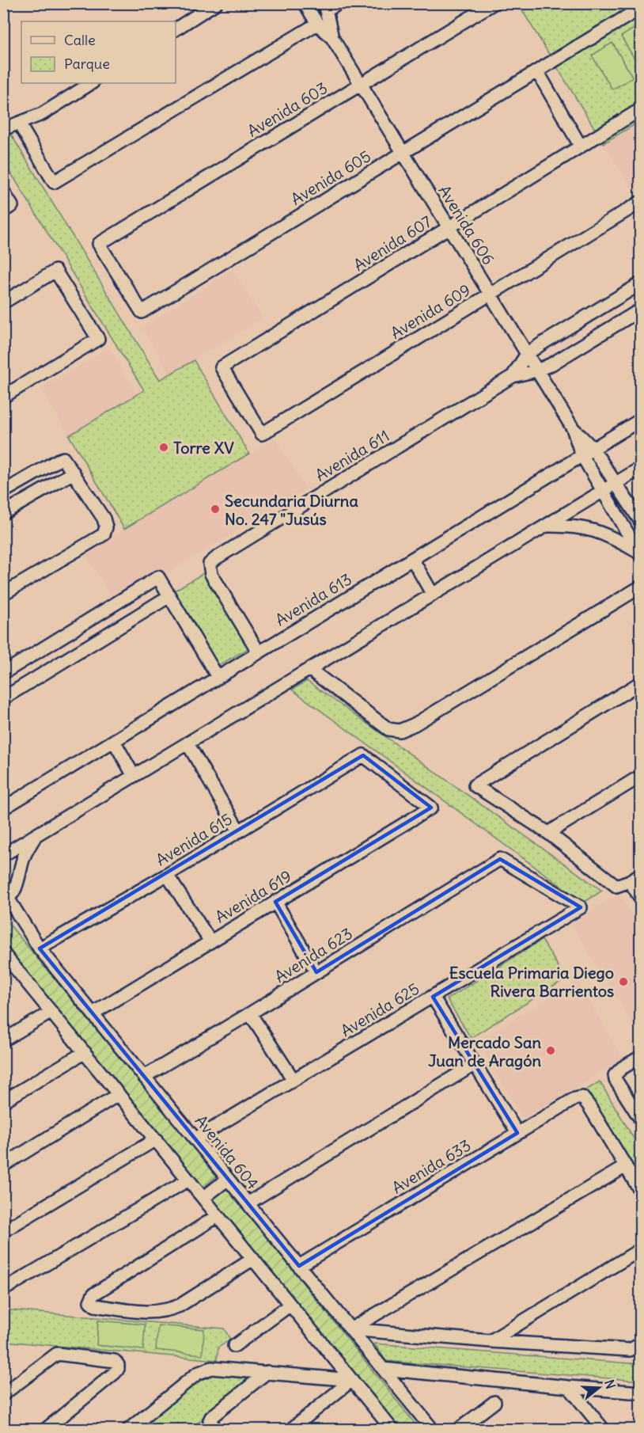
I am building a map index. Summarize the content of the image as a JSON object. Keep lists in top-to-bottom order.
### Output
{
  "streets": {
    "street": [
      "Avenida 603",
      "Avenida 605",
      "Avenida 606",
      "Avenida 607",
      "Avenida 609",
      "Avenida 611",
      "Avenida 613",
      "Avenida 615",
      "Avenida 619",
      "Avenida 623",
      "Avenida 625",
      "Avenida 604",
      "Avenida 633"
    ]
  },
  "crossings": [
    ["Avenida 603", "Avenida 605"],
    ["Avenida 603", "Avenida 606"],
    ["Avenida 605", "Avenida 606"],
    ["Avenida 606", "Avenida 607"],
    ["Avenida 606", "Avenida 609"],
    ["Avenida 606", "Avenida 611"],
    ["Avenida 606", "Avenida 613"],
    ["Avenida 607", "Avenida 609"],
    ["Avenida 611", "Avenida 613"],
    ["Avenida 615", "Avenida 619"],
    ["Avenida 615", "Avenida 604"],
    ["Avenida 619", "Avenida 604"],
    ["Avenida 623", "Avenida 625"],
    ["Avenida 623", "Avenida 604"],
    ["Avenida 625", "Avenida 604"],
    ["Avenida 604", "Avenida 633"]
  ],
  "places": [
    "Torre XV",
    "Secundaria Diurna No. 247 \"Jusús",
    "Escuela Primaria Diego Rivera Barrientos",
    "Mercado San Juan de Aragón"
  ],
  "legend": ["Calle", "Parque"],
  "north": "right"
}
